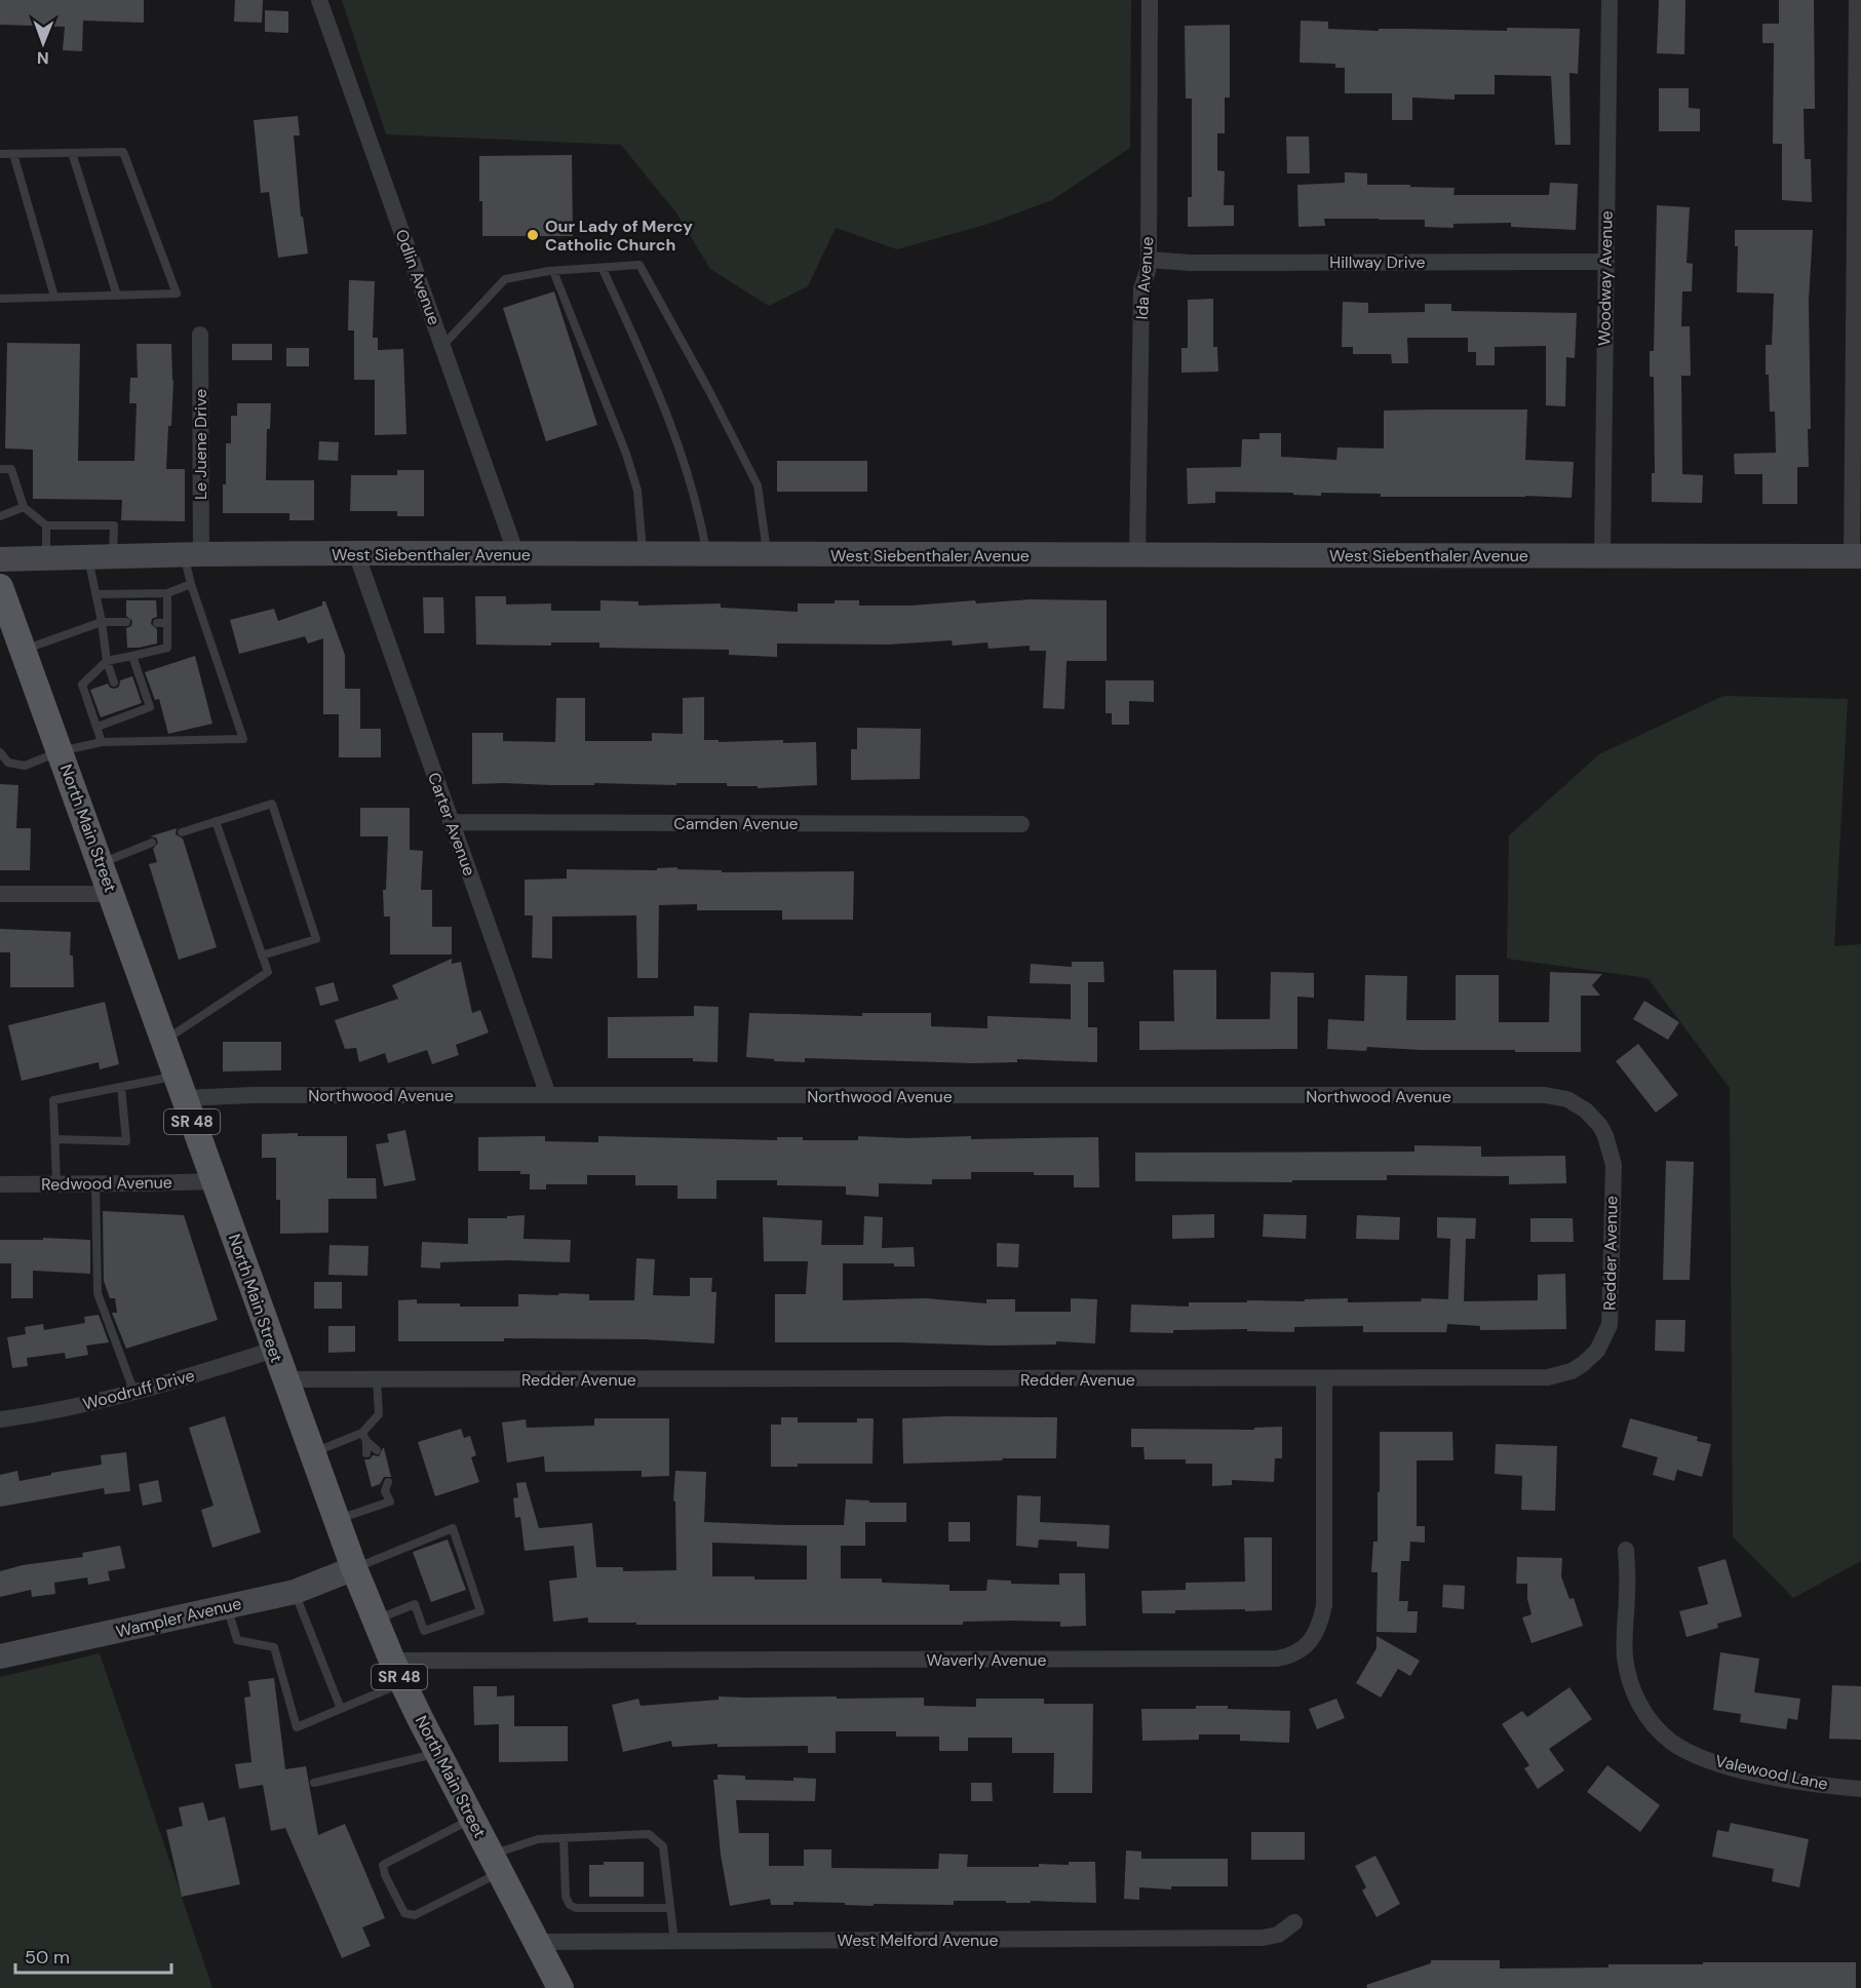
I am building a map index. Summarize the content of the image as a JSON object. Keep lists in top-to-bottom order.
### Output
{
  "streets": {
    "main road": [
      "West Siebenthaler Avenue",
      "North Main Street",
      "SR 48",
      "Wampler Avenue"
    ],
    "street": [
      "Hillway Drive",
      "Odlin Avenue",
      "Ida Avenue",
      "Woodway Avenue",
      "Le Juene Drive",
      "Camden Avenue",
      "Carter Avenue",
      "Northwood Avenue",
      "Redwood Avenue",
      "Redder Avenue",
      "Woodruff Drive",
      "Waverly Avenue",
      "Valewood Lane",
      "West Melford Avenue"
    ]
  },
  "crossings": [
    ["Hillway Drive", "Ida Avenue"],
    ["Hillway Drive", "Woodway Avenue"],
    ["Odlin Avenue", "West Siebenthaler Avenue"],
    ["Ida Avenue", "West Siebenthaler Avenue"],
    ["Woodway Avenue", "West Siebenthaler Avenue"],
    ["Le Juene Drive", "West Siebenthaler Avenue"],
    ["West Siebenthaler Avenue", "Carter Avenue"],
    ["Camden Avenue", "Carter Avenue"],
    ["Carter Avenue", "Northwood Avenue"],
    ["North Main Street", "Northwood Avenue"],
    ["North Main Street", "Redwood Avenue"],
    ["North Main Street", "Redder Avenue"],
    ["North Main Street", "Woodruff Drive"],
    ["North Main Street", "Wampler Avenue"],
    ["North Main Street", "Waverly Avenue"],
    ["North Main Street", "West Melford Avenue"],
    ["Northwood Avenue", "Redder Avenue"],
    ["Redder Avenue", "Waverly Avenue"]
  ],
  "places": ["Our Lady of Mercy Catholic Church"],
  "scale_bar": "50 m",
  "north": "bottom"
}
